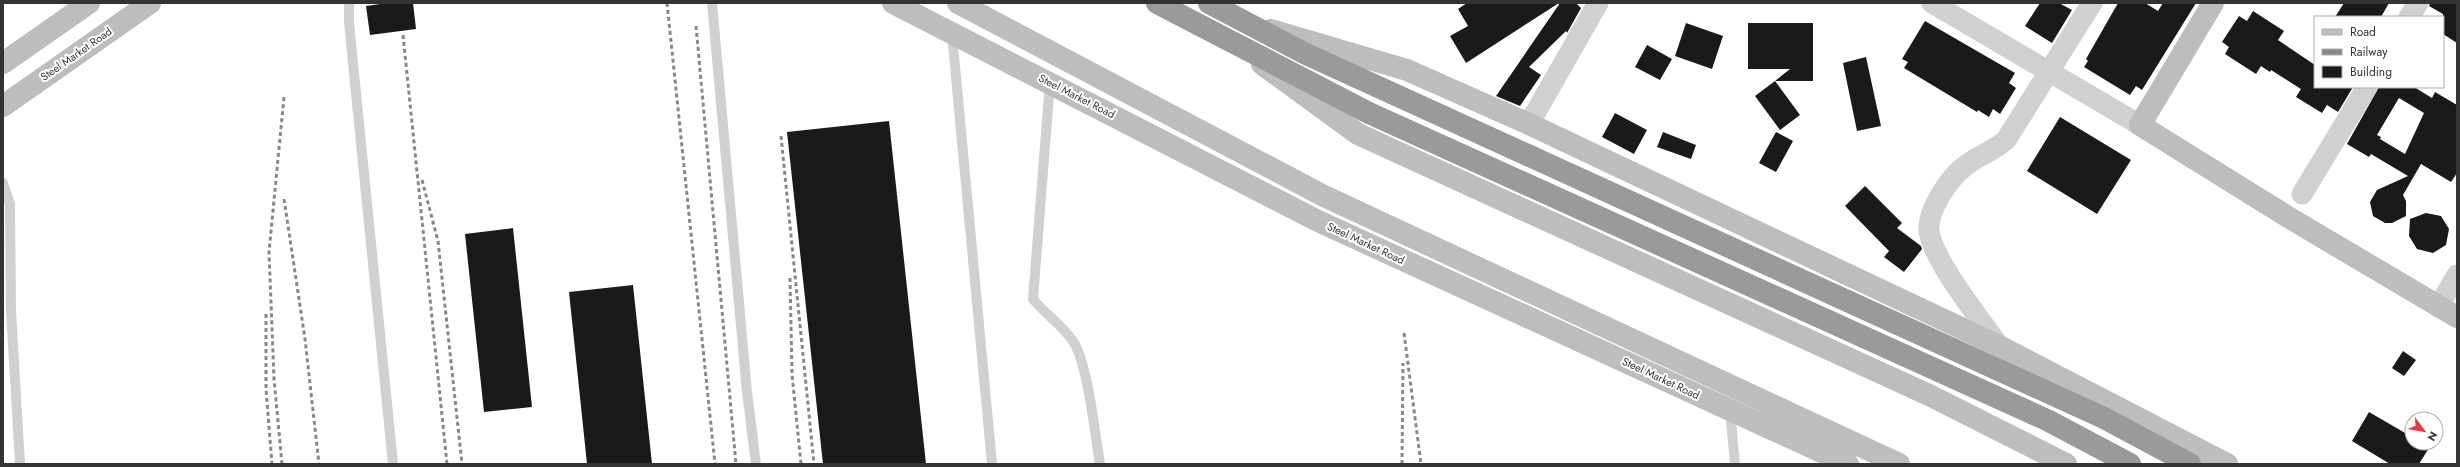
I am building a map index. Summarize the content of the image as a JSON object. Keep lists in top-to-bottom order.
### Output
{
  "streets": {
    "street": ["Steel Market Road"]
  },
  "legend": ["Road", "Railway", "Building"],
  "north": "bottom right"
}
